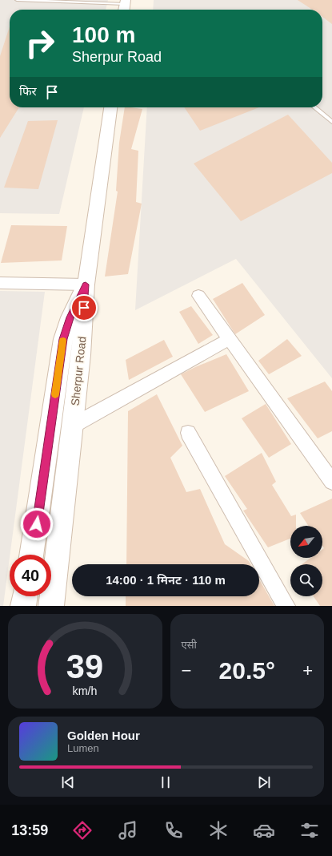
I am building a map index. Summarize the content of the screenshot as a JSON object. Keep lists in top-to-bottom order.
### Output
{
  "streets": {
    "street": ["Sherpur Road"]
  },
  "north": "bottom left",
  "page": {
    "turn": ["100 m", "Sherpur Road"],
    "then": "फिर",
    "limit": "40",
    "trip": "14:00 · 1 मिनट · 110 m",
    "tile": "एसी",
    "heat": ["−", "20.5°", "+"],
    "song": ["Golden Hour", "Lumen"],
    "tabs": "13:59",
    "gauge": ["39", "km/h"]
  }
}
